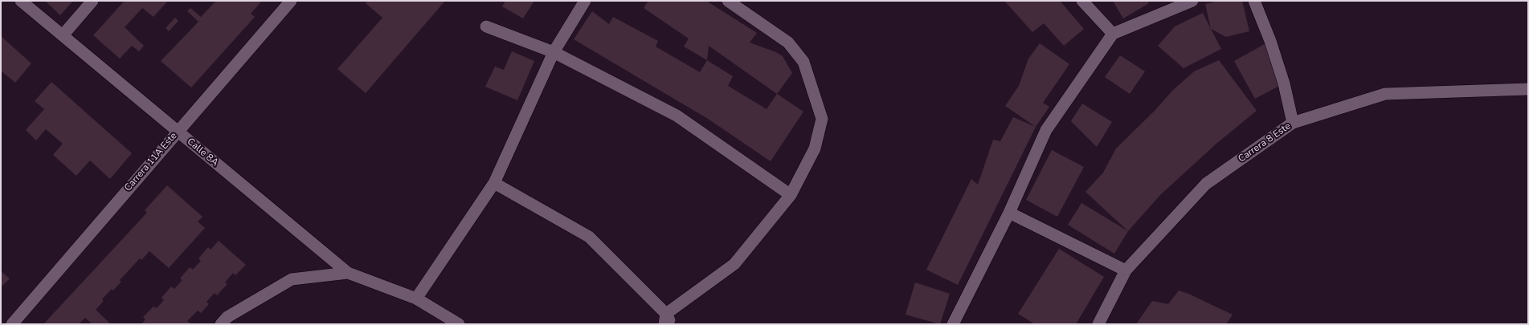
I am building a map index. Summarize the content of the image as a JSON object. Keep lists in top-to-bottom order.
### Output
{
  "streets": {
    "street": ["Carrera 8 Este", "Calle 8A", "Carrera 11A Este"]
  },
  "crossings": [
    ["Calle 8A", "Carrera 11A Este"]
  ]
}
